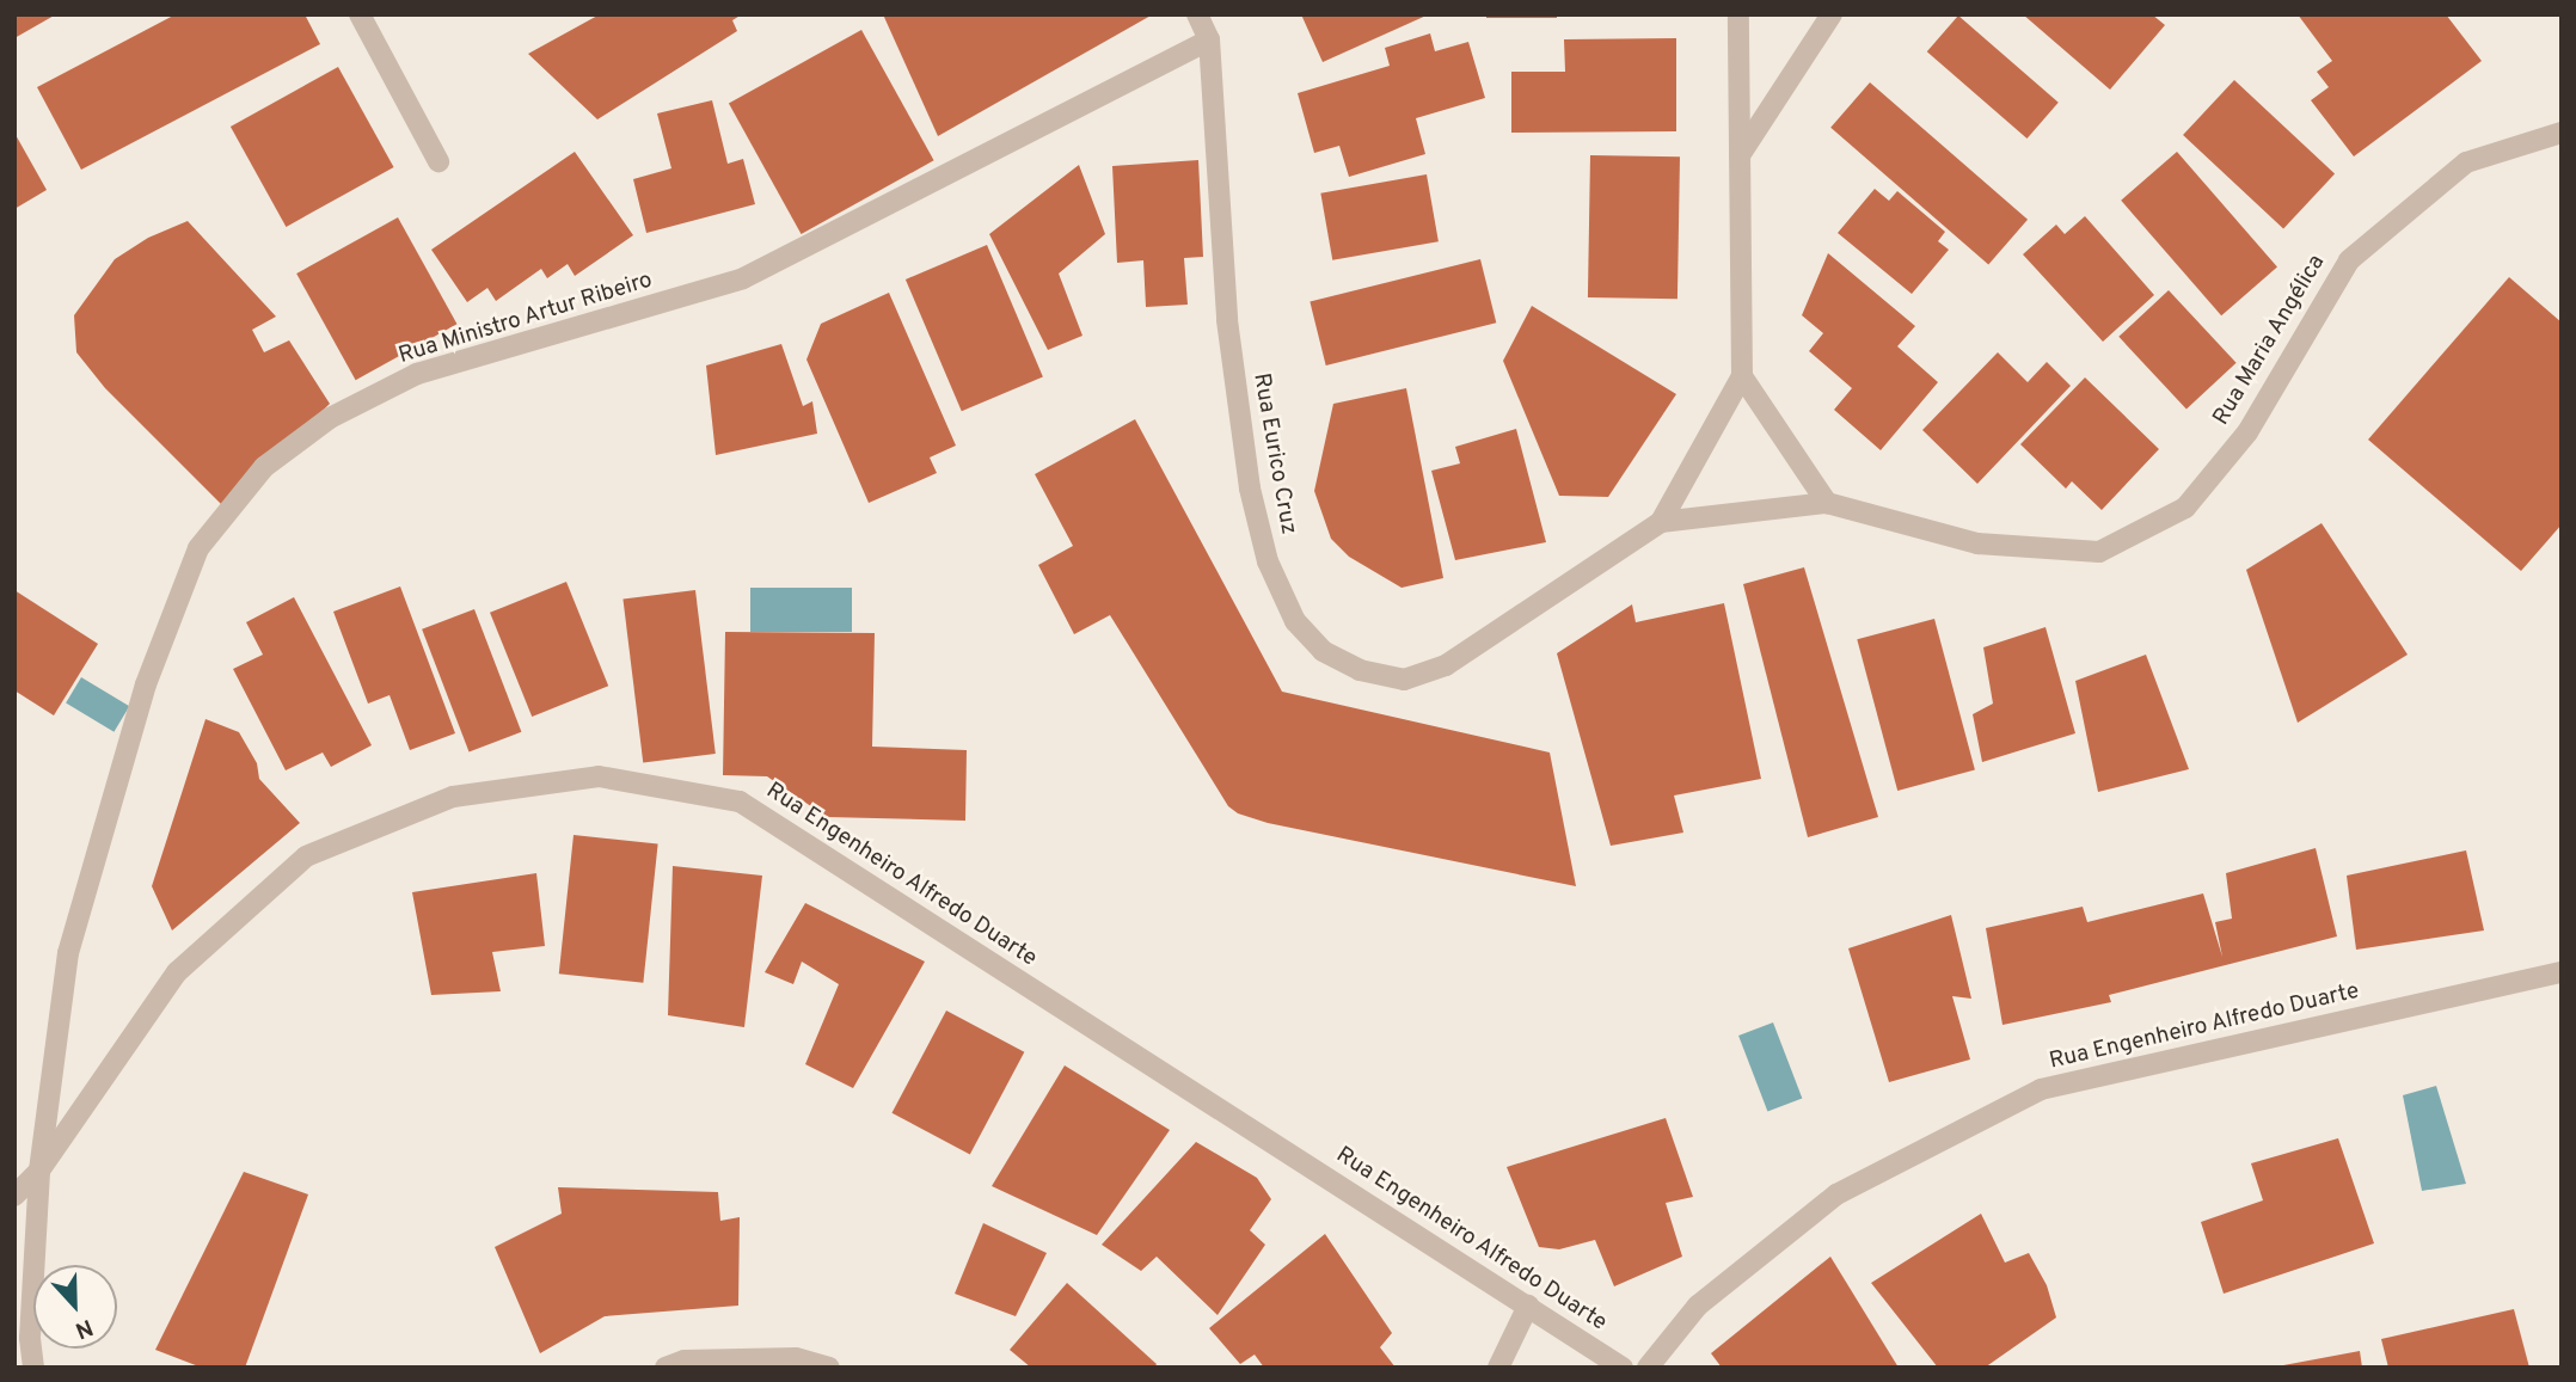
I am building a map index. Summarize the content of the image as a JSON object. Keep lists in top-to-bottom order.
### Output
{
  "streets": {
    "street": [
      "Rua Ministro Artur Ribeiro",
      "Rua Maria Angélica",
      "Rua Eurico Cruz",
      "Rua Engenheiro Alfredo Duarte"
    ]
  },
  "crossings": [
    ["Rua Ministro Artur Ribeiro", "Rua Eurico Cruz"],
    ["Rua Ministro Artur Ribeiro", "Rua Engenheiro Alfredo Duarte"],
    ["Rua Maria Angélica", "Rua Eurico Cruz"]
  ],
  "north": "bottom"
}
